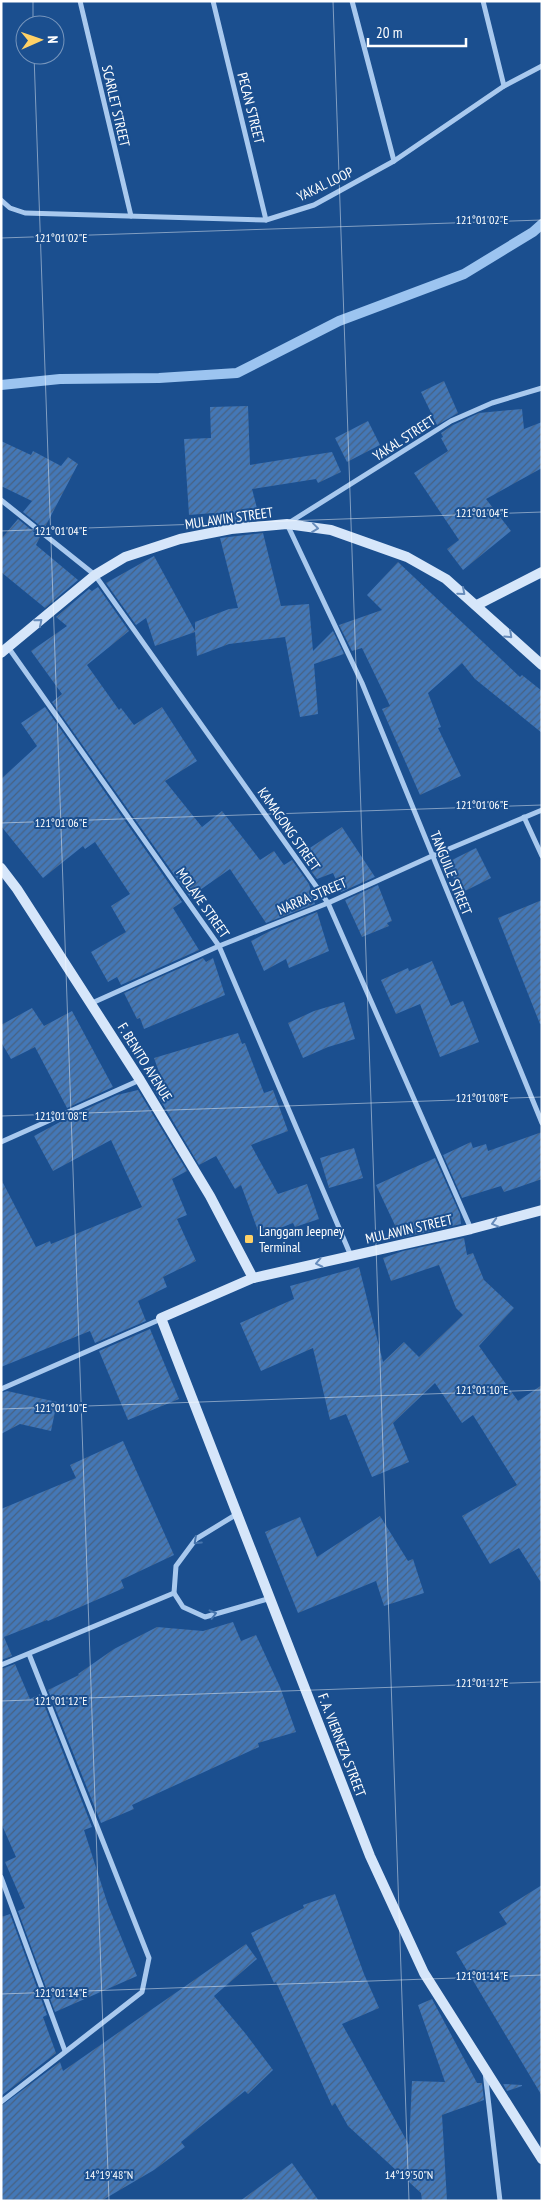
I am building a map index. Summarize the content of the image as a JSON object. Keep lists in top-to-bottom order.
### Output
{
  "streets": {
    "street": [
      "SCARLET STREET",
      "PECAN STREET",
      "YAKAL LOOP",
      "YAKAL STREET",
      "MULAWIN STREET",
      "KAMAGONG STREET",
      "TANGUILE STREET",
      "NARRA STREET",
      "MOLAVE STREET",
      "F. BENITO AVENUE",
      "F. A. VIERNEZA STREET"
    ]
  },
  "crossings": [
    ["SCARLET STREET", "YAKAL LOOP"],
    ["PECAN STREET", "YAKAL LOOP"],
    ["YAKAL STREET", "MULAWIN STREET"],
    ["YAKAL STREET", "TANGUILE STREET"],
    ["MULAWIN STREET", "KAMAGONG STREET"],
    ["MULAWIN STREET", "TANGUILE STREET"],
    ["MULAWIN STREET", "MOLAVE STREET"],
    ["MULAWIN STREET", "F. BENITO AVENUE"],
    ["MULAWIN STREET", "F. A. VIERNEZA STREET"],
    ["KAMAGONG STREET", "NARRA STREET"],
    ["TANGUILE STREET", "NARRA STREET"],
    ["NARRA STREET", "MOLAVE STREET"],
    ["NARRA STREET", "F. BENITO AVENUE"]
  ],
  "places": {
    "transit": ["Langgam Jeepney Terminal"]
  },
  "scale_bar": "20 m",
  "north": "right",
  "coordinates": [
    "121°01'02\"E",
    "121°01'04\"E",
    "121°01'06\"E",
    "121°01'08\"E",
    "121°01'10\"E",
    "121°01'12\"E",
    "121°01'14\"E",
    "14°19'48\"N",
    "14°19'50\"N"
  ]
}
